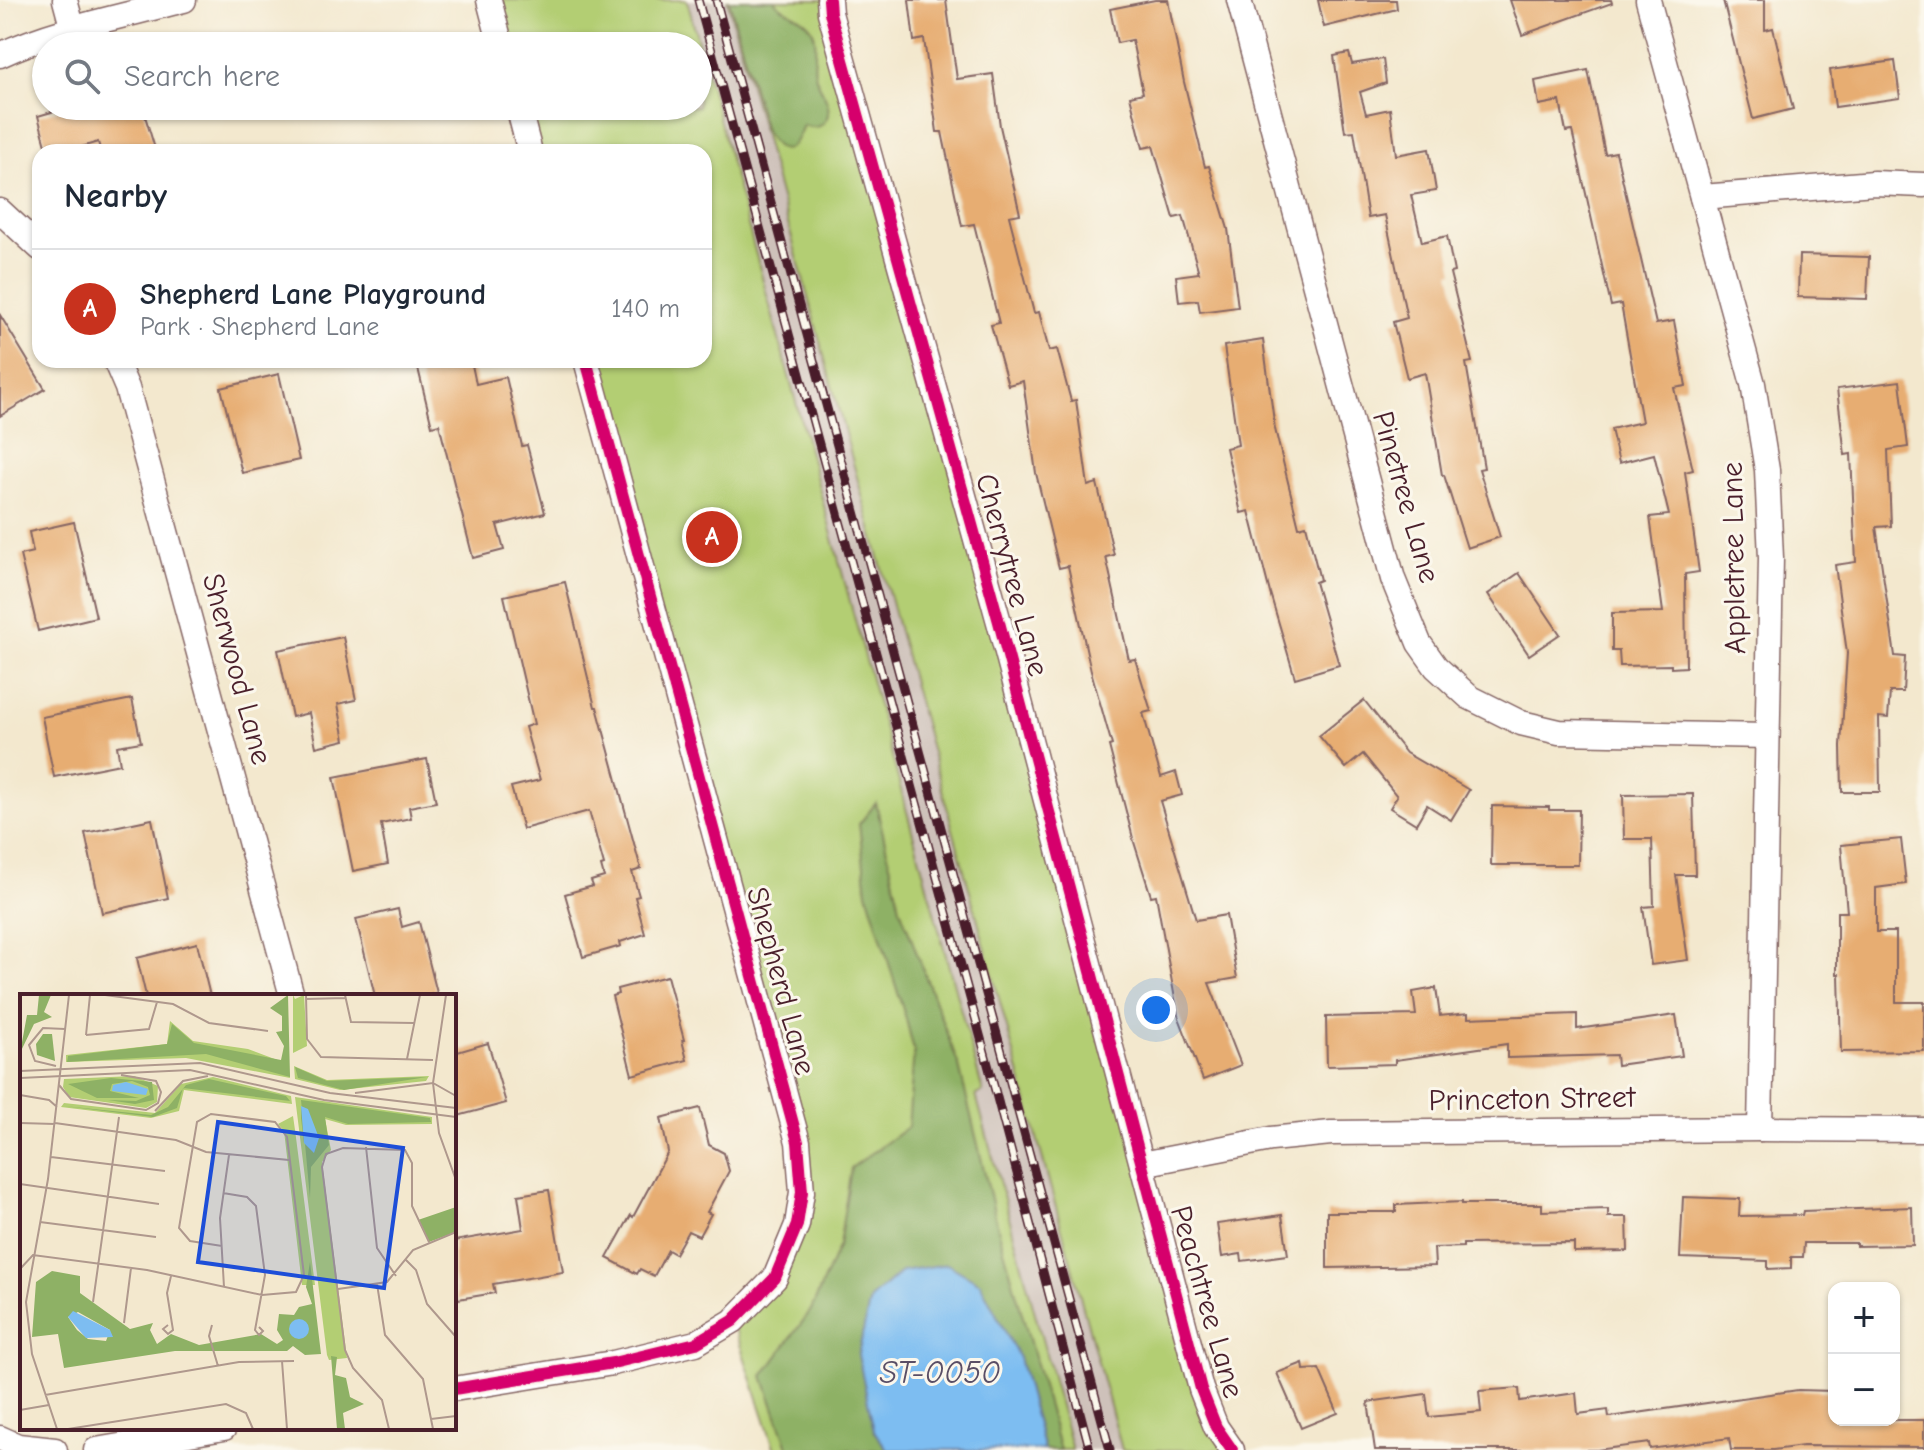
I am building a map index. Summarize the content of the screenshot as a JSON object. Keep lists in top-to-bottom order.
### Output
{
  "streets": {
    "street": [
      "Pinetree Lane",
      "Appletree Lane",
      "Cherrytree Lane",
      "Sherwood Lane",
      "Shepherd Lane",
      "Princeton Street",
      "Peachtree Lane"
    ]
  },
  "crossings": [
    ["Pinetree Lane", "Appletree Lane"],
    ["Appletree Lane", "Princeton Street"],
    ["Cherrytree Lane", "Princeton Street"],
    ["Cherrytree Lane", "Peachtree Lane"],
    ["Princeton Street", "Peachtree Lane"]
  ],
  "water": ["ST-0050"],
  "page": {
    "search": "Search here",
    "heading": "Nearby",
    "list": [
      {
        "mark": "A",
        "name": "Shepherd Lane Playground",
        "note": "Park · Shepherd Lane",
        "value": "140 m"
      }
    ],
    "pins": "A",
    "map_buttons": ["+", "−"]
  }
}
